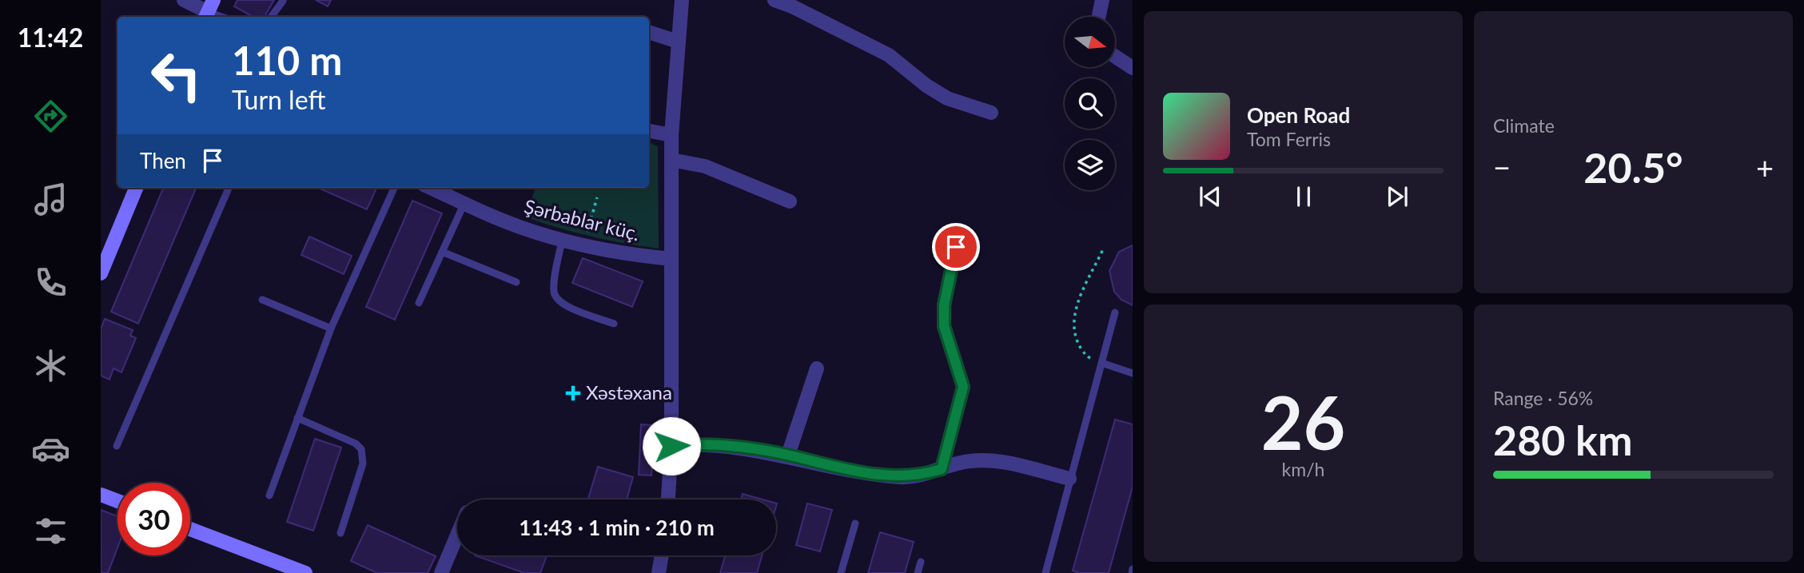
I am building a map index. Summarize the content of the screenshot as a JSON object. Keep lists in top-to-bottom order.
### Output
{
  "streets": {
    "street": ["Şərbablar küç."]
  },
  "places": {
    "health": ["Xəstəxana"]
  },
  "north": "right",
  "page": {
    "tabs": "11:42",
    "tile": [
      "Climate",
      ["26", "km/h"],
      ["Range · 56%", "280 km"]
    ],
    "turn": ["110 m", "Turn left"],
    "song": ["Open Road", "Tom Ferris"],
    "then": "Then",
    "heat": ["−", "20.5°", "+"],
    "limit": "30",
    "trip": "11:43 · 1 min · 210 m"
  }
}
